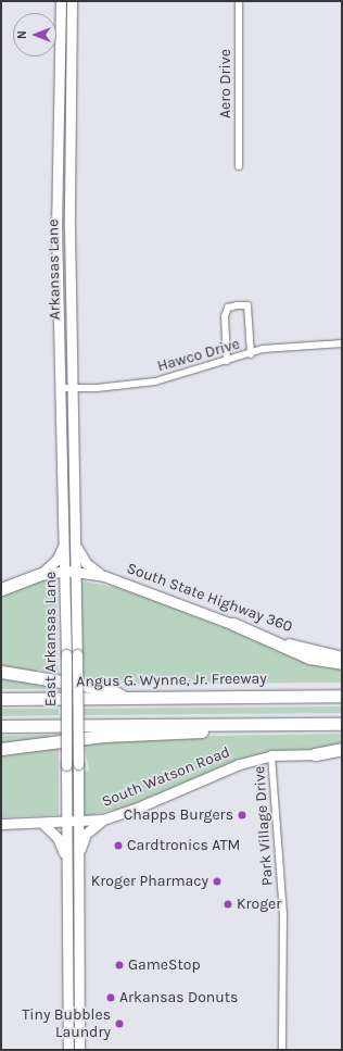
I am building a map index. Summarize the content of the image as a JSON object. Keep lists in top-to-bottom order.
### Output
{
  "streets": {
    "highway": ["Angus G. Wynne, Jr. Freeway"],
    "main road": [
      "Arkansas Lane",
      "South State Highway 360",
      "East Arkansas Lane",
      "South Watson Road"
    ],
    "street": ["Aero Drive", "Hawco Drive", "Park Village Drive"]
  },
  "crossings": [
    ["Arkansas Lane", "Hawco Drive"],
    ["Arkansas Lane", "East Arkansas Lane"],
    ["Hawco Drive", "East Arkansas Lane"],
    ["South State Highway 360", "East Arkansas Lane"],
    ["East Arkansas Lane", "South Watson Road"],
    ["South Watson Road", "Park Village Drive"]
  ],
  "places": [
    "Chapps Burgers",
    "Cardtronics ATM",
    "Kroger Pharmacy",
    "Kroger",
    "GameStop",
    "Arkansas Donuts",
    "Tiny Bubbles Laundry"
  ],
  "north": "left"
}
